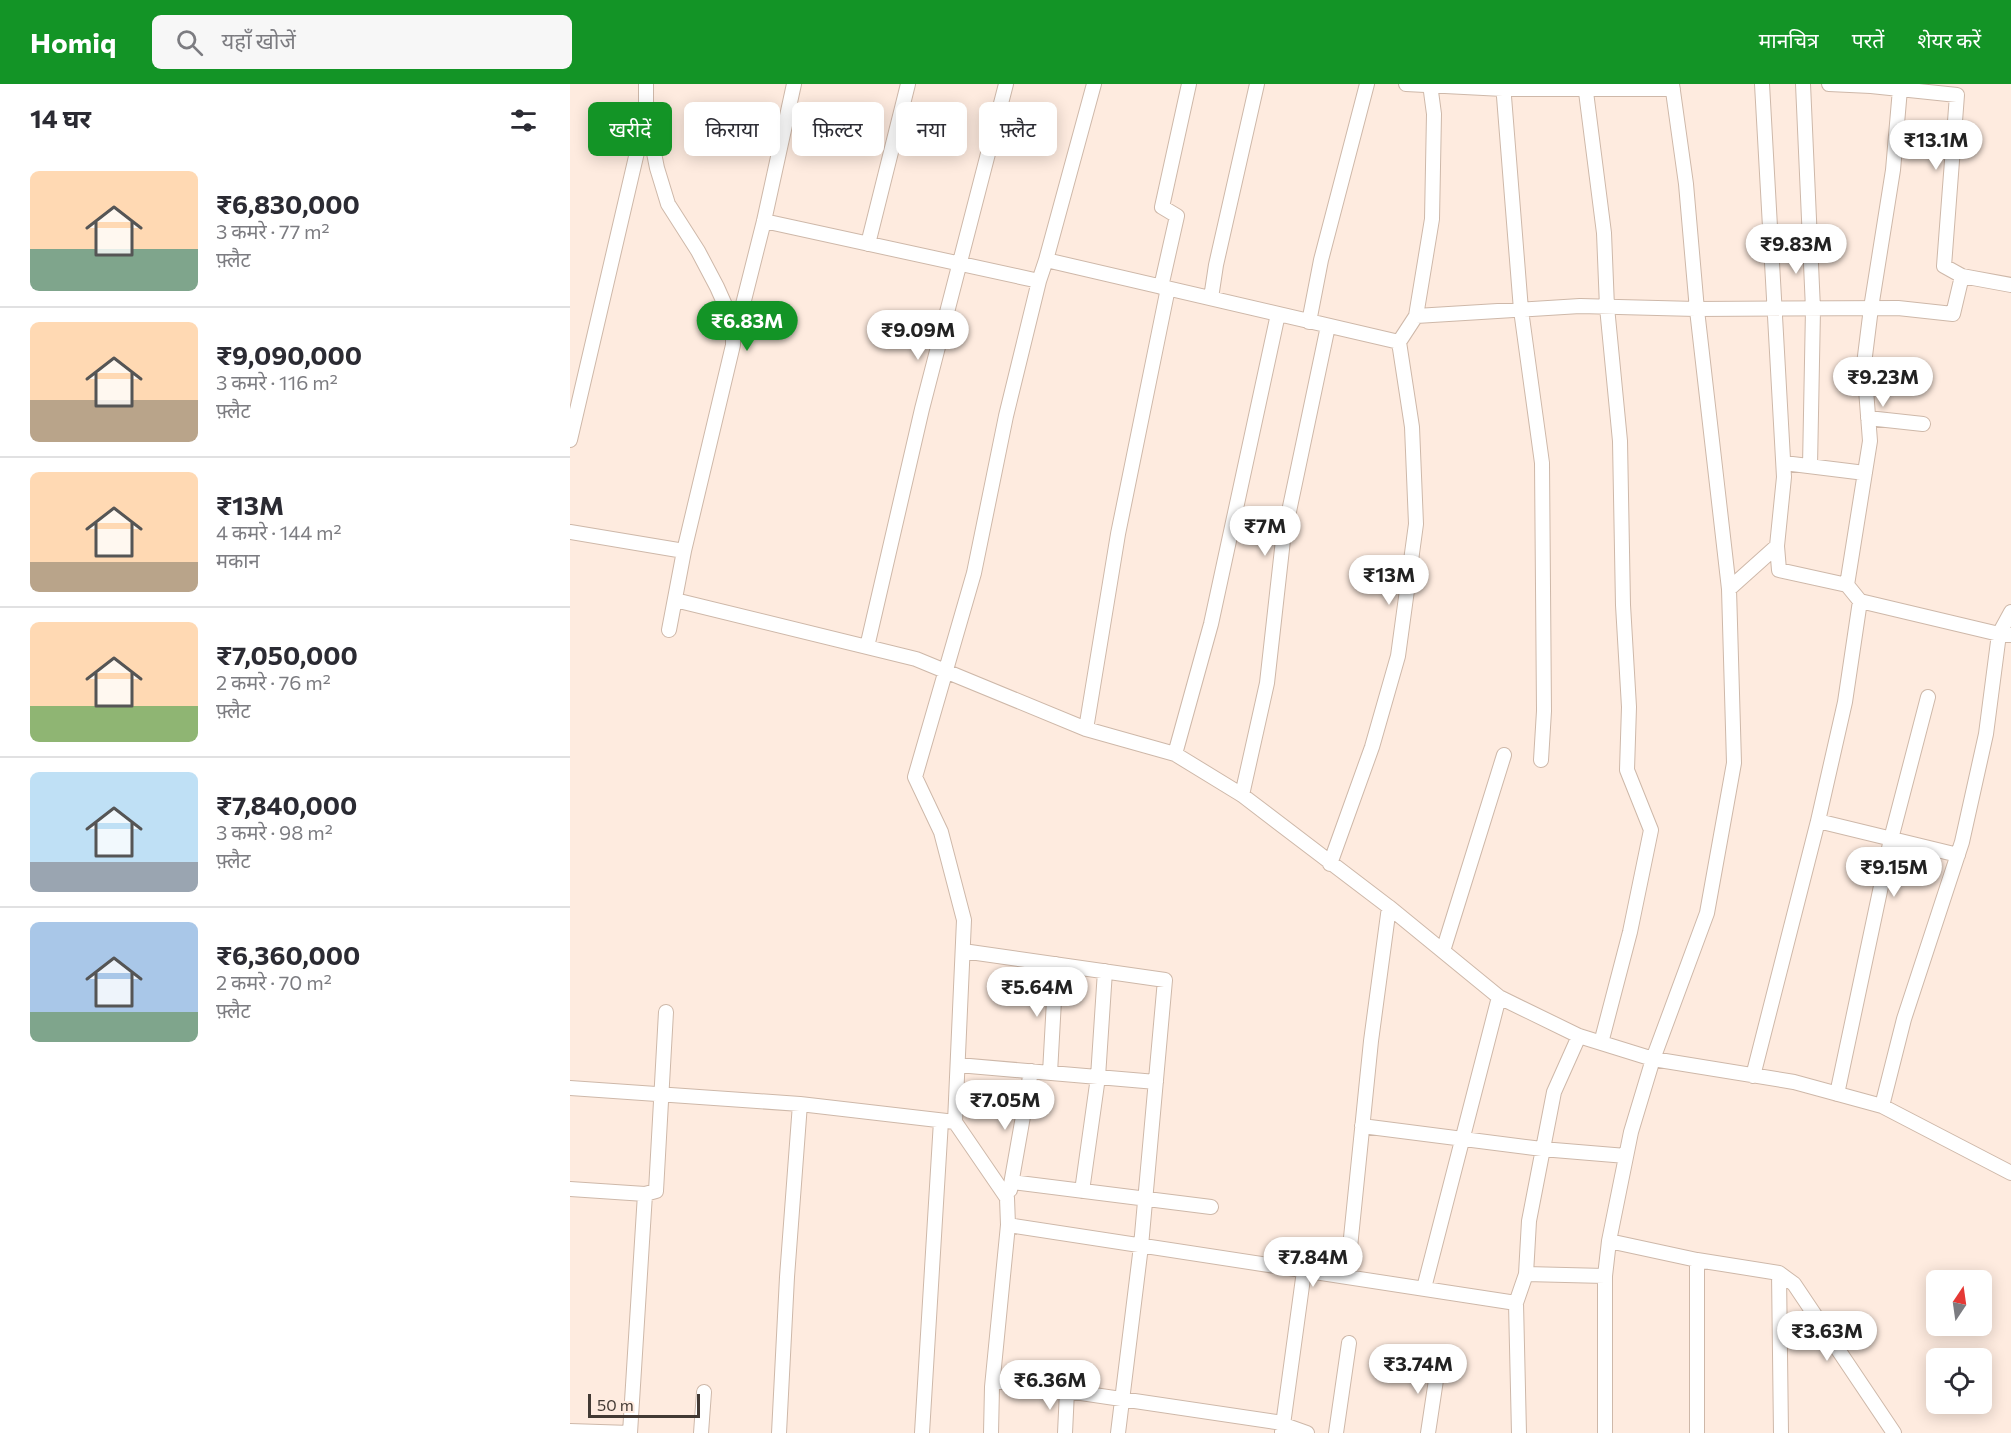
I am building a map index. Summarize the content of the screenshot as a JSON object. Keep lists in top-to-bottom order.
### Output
{
  "scale_bar": "50 m",
  "north": "top",
  "page": {
    "header": "Homiq",
    "search": "यहाँ खोजें",
    "nav": ["मानचित्र", "परतें", "शेयर करें"],
    "heading": "14 घर",
    "chip": [
      "खरीदें",
      "किराया",
      "फ़िल्टर",
      "नया",
      "फ़्लैट"
    ],
    "price": [
      "₹13.1M",
      "₹9.83M",
      "₹6.83M",
      "₹9.09M",
      "₹9.23M",
      "₹7M",
      "₹13M",
      "₹9.15M",
      "₹5.64M",
      "₹7.05M",
      "₹7.84M",
      "₹3.63M",
      "₹3.74M",
      "₹6.36M"
    ],
    "list": [
      {
        "name": "₹6,830,000",
        "note": "3 कमरे · 77 m² · फ़्लैट"
      },
      {
        "name": "₹9,090,000",
        "note": "3 कमरे · 116 m² · फ़्लैट"
      },
      {
        "name": "₹13M",
        "note": "4 कमरे · 144 m² · मकान"
      },
      {
        "name": "₹7,050,000",
        "note": "2 कमरे · 76 m² · फ़्लैट"
      },
      {
        "name": "₹7,840,000",
        "note": "3 कमरे · 98 m² · फ़्लैट"
      },
      {
        "name": "₹6,360,000",
        "note": "2 कमरे · 70 m² · फ़्लैट"
      }
    ],
    "scale": "50 m"
  }
}
